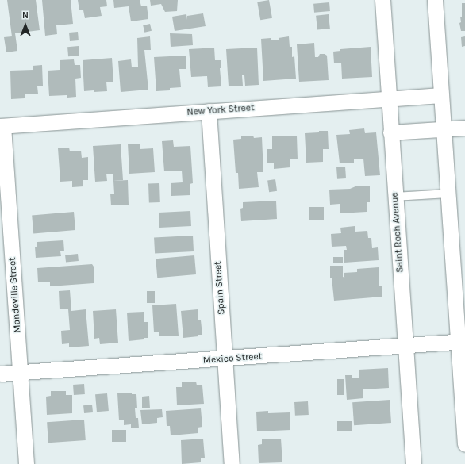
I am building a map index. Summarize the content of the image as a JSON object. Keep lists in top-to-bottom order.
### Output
{
  "streets": {
    "street": [
      "New York Street",
      "Saint Roch Avenue",
      "Spain Street",
      "Mandeville Street",
      "Mexico Street"
    ]
  },
  "crossings": [
    ["New York Street", "Saint Roch Avenue"],
    ["New York Street", "Spain Street"],
    ["New York Street", "Mandeville Street"],
    ["Saint Roch Avenue", "Mexico Street"],
    ["Spain Street", "Mexico Street"],
    ["Mandeville Street", "Mexico Street"]
  ],
  "north": "top"
}
